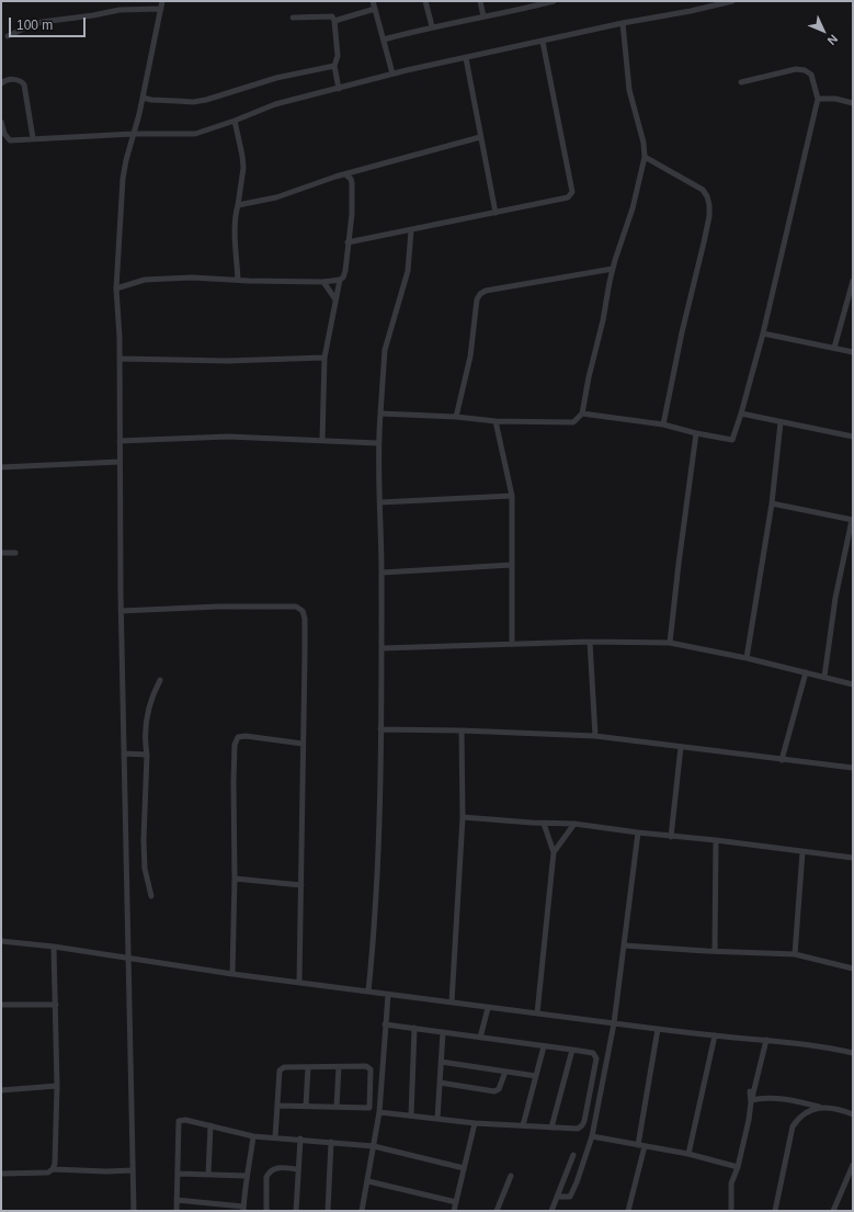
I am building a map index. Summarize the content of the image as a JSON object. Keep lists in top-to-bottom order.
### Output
{
  "scale_bar": "100 m",
  "north": "bottom right"
}
